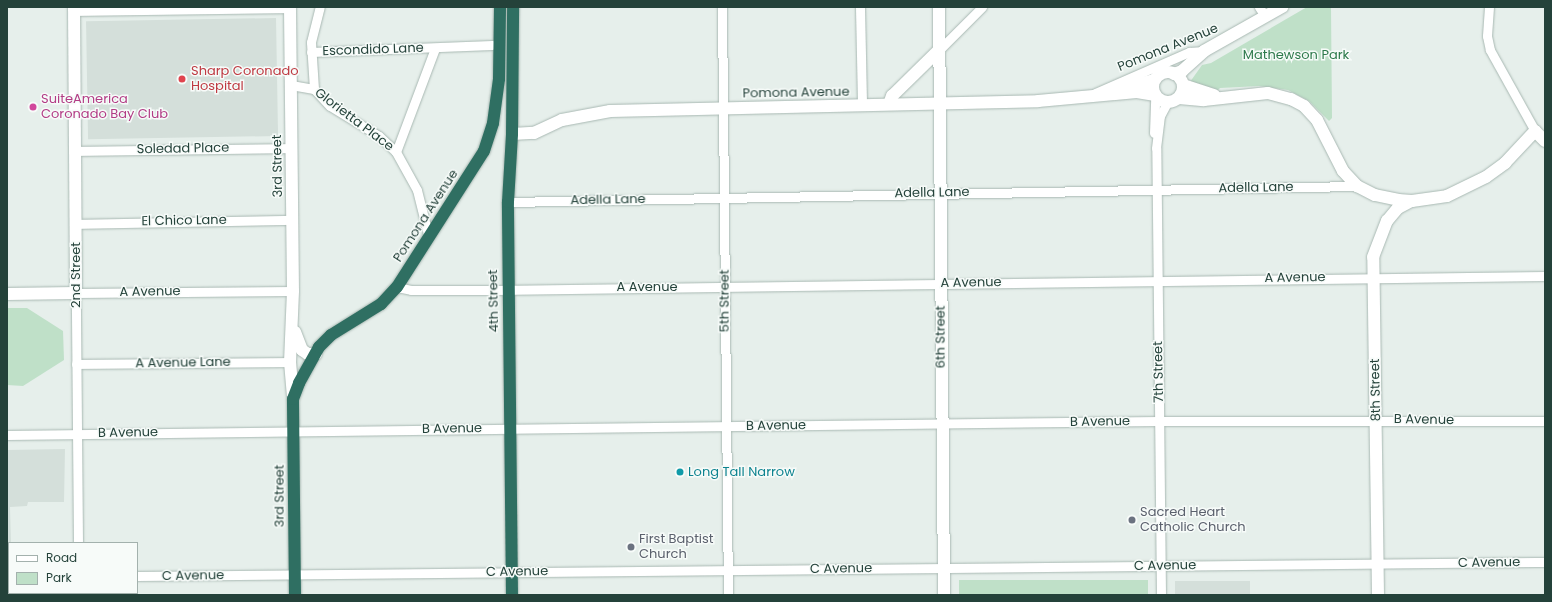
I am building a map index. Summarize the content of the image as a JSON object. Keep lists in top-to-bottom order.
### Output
{
  "streets": {
    "highway": ["Pomona Avenue", "3rd Street", "4th Street"],
    "street": [
      "Escondido Lane",
      "Glorietta Place",
      "Soledad Place",
      "Adella Lane",
      "El Chico Lane",
      "2nd Street",
      "A Avenue",
      "5th Street",
      "6th Street",
      "A Avenue Lane",
      "7th Street",
      "8th Street",
      "B Avenue",
      "C Avenue"
    ]
  },
  "crossings": [
    ["Pomona Avenue", "Glorietta Place"],
    ["Pomona Avenue", "3rd Street"],
    ["Pomona Avenue", "A Avenue"],
    ["Pomona Avenue", "4th Street"],
    ["Pomona Avenue", "5th Street"],
    ["Pomona Avenue", "6th Street"],
    ["Pomona Avenue", "7th Street"],
    ["Escondido Lane", "Glorietta Place"],
    ["Glorietta Place", "3rd Street"],
    ["Soledad Place", "3rd Street"],
    ["Soledad Place", "2nd Street"],
    ["3rd Street", "El Chico Lane"],
    ["3rd Street", "A Avenue"],
    ["3rd Street", "A Avenue Lane"],
    ["3rd Street", "B Avenue"],
    ["3rd Street", "C Avenue"],
    ["Adella Lane", "4th Street"],
    ["Adella Lane", "5th Street"],
    ["Adella Lane", "6th Street"],
    ["Adella Lane", "7th Street"],
    ["El Chico Lane", "2nd Street"],
    ["2nd Street", "A Avenue"],
    ["2nd Street", "A Avenue Lane"],
    ["2nd Street", "B Avenue"],
    ["A Avenue", "4th Street"],
    ["A Avenue", "5th Street"],
    ["A Avenue", "6th Street"],
    ["A Avenue", "7th Street"],
    ["A Avenue", "8th Street"],
    ["4th Street", "B Avenue"],
    ["4th Street", "C Avenue"],
    ["5th Street", "B Avenue"],
    ["5th Street", "C Avenue"],
    ["6th Street", "B Avenue"],
    ["6th Street", "C Avenue"],
    ["7th Street", "B Avenue"],
    ["7th Street", "C Avenue"],
    ["8th Street", "B Avenue"],
    ["8th Street", "C Avenue"]
  ],
  "parks": ["Mathewson Park"],
  "places": [
    "Sharp Coronado Hospital",
    "SuiteAmerica Coronado Bay Club",
    "Long Tall Narrow",
    "Sacred Heart Catholic Church",
    "First Baptist Church"
  ],
  "legend": ["Road", "Park"]
}
